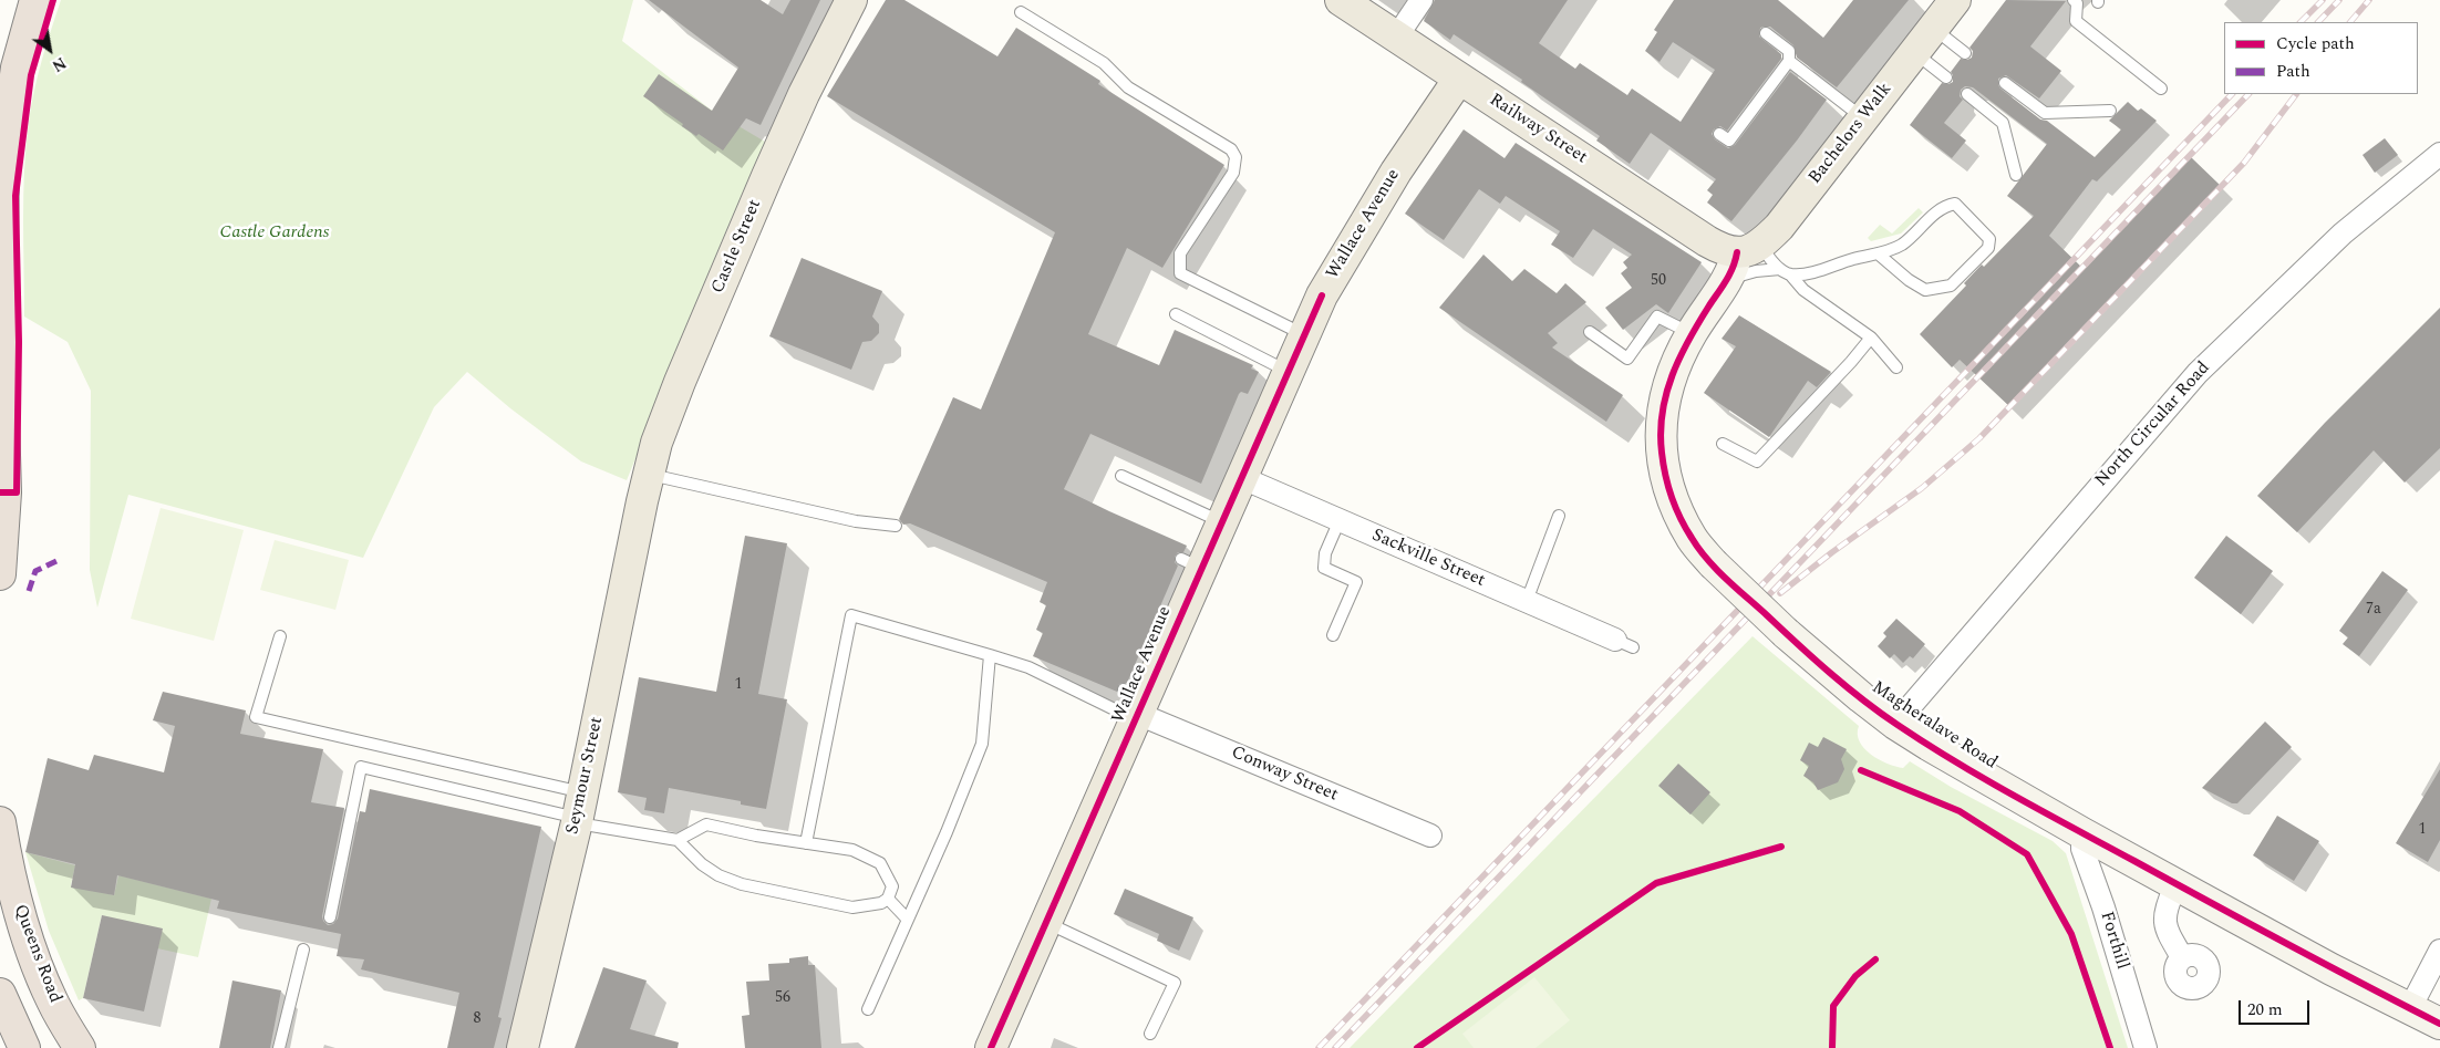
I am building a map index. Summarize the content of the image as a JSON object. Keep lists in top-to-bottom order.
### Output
{
  "streets": {
    "highway": ["Queens Road"],
    "main road": [
      "Railway Street",
      "Bachelors Walk",
      "Wallace Avenue",
      "Castle Street",
      "Seymour Street"
    ],
    "street": [
      "North Circular Road",
      "Sackville Street",
      "Magheralave Road",
      "Conway Street",
      "Forthill"
    ]
  },
  "crossings": [
    ["Railway Street", "Bachelors Walk"],
    ["Railway Street", "Wallace Avenue"],
    ["Railway Street", "Magheralave Road"],
    ["Bachelors Walk", "Magheralave Road"],
    ["Wallace Avenue", "Sackville Street"],
    ["Wallace Avenue", "Conway Street"],
    ["Castle Street", "Seymour Street"],
    ["North Circular Road", "Magheralave Road"],
    ["Magheralave Road", "Forthill"]
  ],
  "parks": ["Castle Gardens"],
  "house_numbers": [
    "50",
    "7a",
    "1",
    "1",
    "56",
    "8"
  ],
  "legend": ["Cycle path", "Path"],
  "scale_bar": "20 m",
  "north": "bottom right"
}
